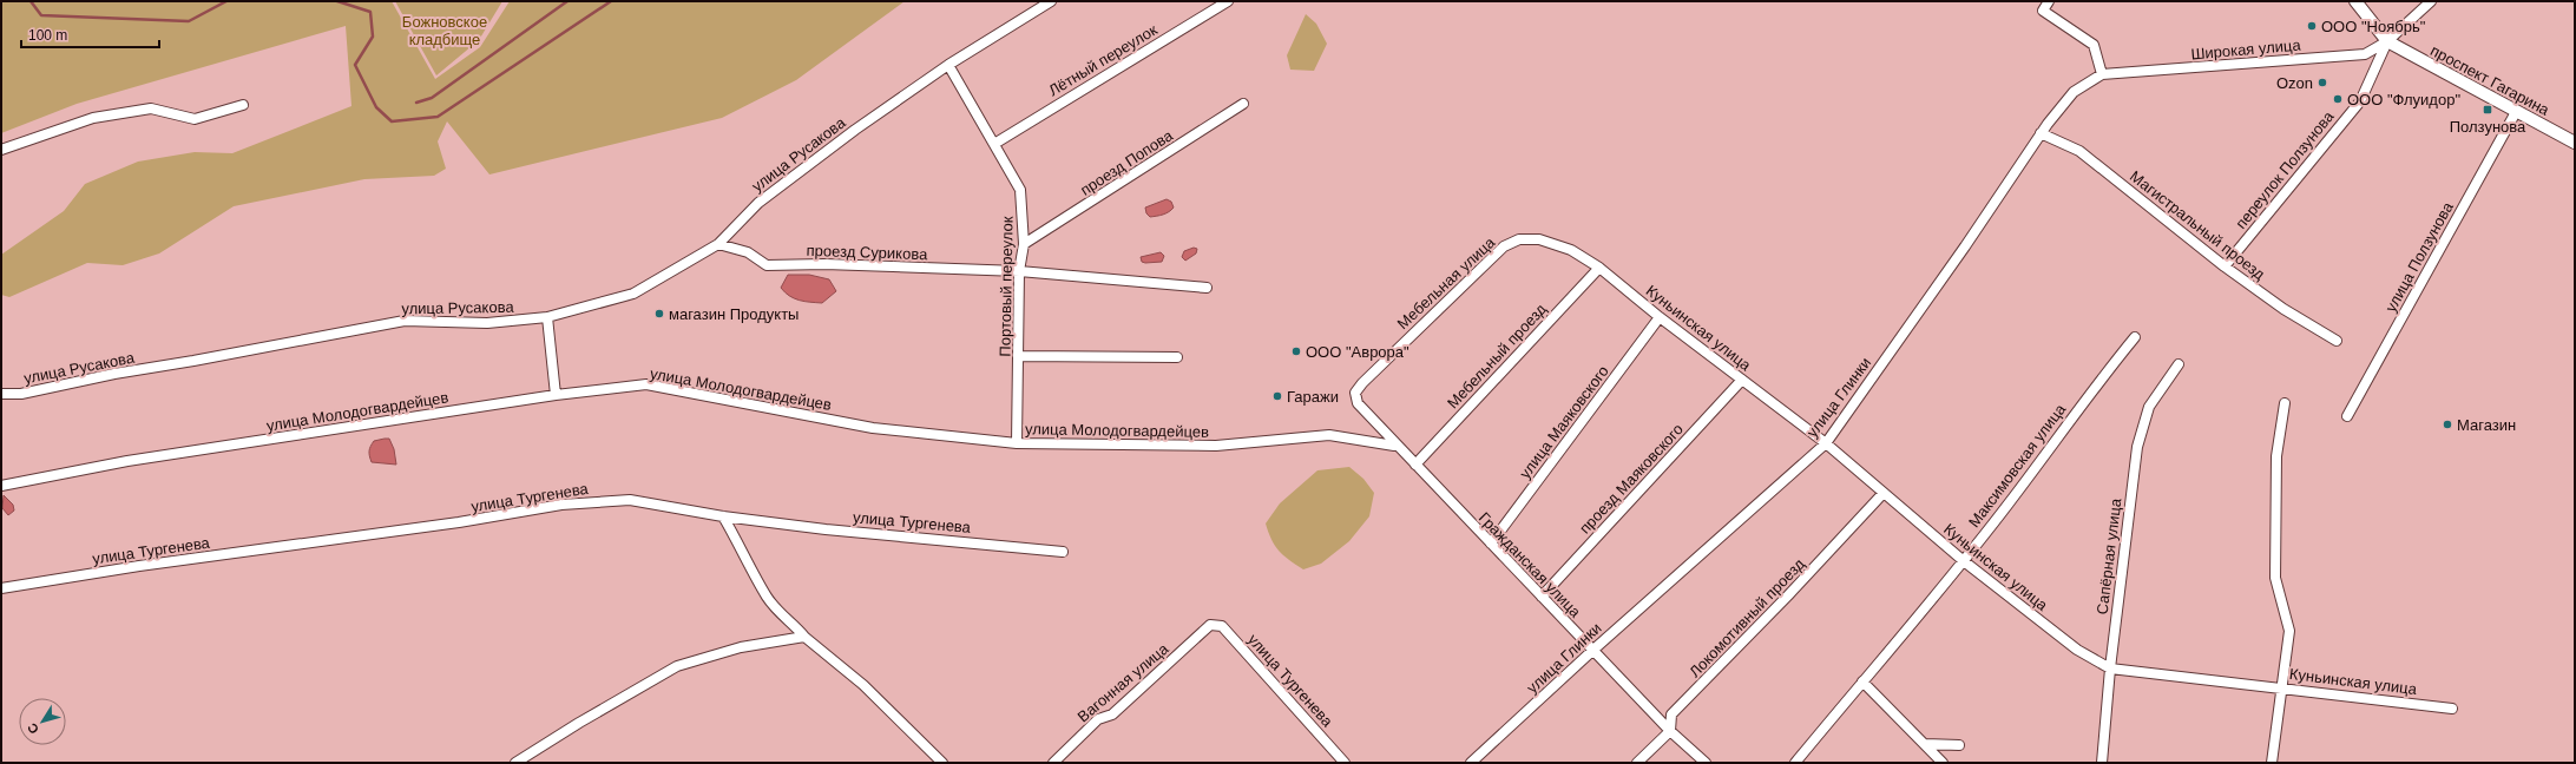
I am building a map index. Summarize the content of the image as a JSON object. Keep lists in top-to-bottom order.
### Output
{
  "streets": {
    "main road": ["проспект Гагарина"],
    "street": [
      "Широкая улица",
      "Лётный переулок",
      "улица Русакова",
      "проезд Попова",
      "переулок Ползунова",
      "Магистральный проезд",
      "проезд Сурикова",
      "улица Ползунова",
      "Мебельная улица",
      "Портовый переулок",
      "Куньинская улица",
      "Мебельный проезд",
      "улица Молодогвардейцев",
      "улица Глинки",
      "улица Маяковского",
      "Максимовская улица",
      "проезд Маяковского",
      "улица Тургенева",
      "Сапёрная улица",
      "Гражданская улица",
      "Локомотивный проезд",
      "Вагонная улица"
    ]
  },
  "crossings": [
    ["Широкая улица", "проспект Гагарина"],
    ["Широкая улица", "переулок Ползунова"],
    ["Широкая улица", "улица Глинки"],
    ["Лётный переулок", "Портовый переулок"],
    ["проспект Гагарина", "переулок Ползунова"],
    ["проспект Гагарина", "улица Ползунова"],
    ["улица Русакова", "проезд Сурикова"],
    ["улица Русакова", "Портовый переулок"],
    ["проезд Попова", "Портовый переулок"],
    ["переулок Ползунова", "Магистральный проезд"],
    ["Магистральный проезд", "улица Глинки"],
    ["проезд Сурикова", "Портовый переулок"],
    ["Мебельная улица", "Куньинская улица"],
    ["Мебельная улица", "Гражданская улица"],
    ["Портовый переулок", "улица Молодогвардейцев"],
    ["Куньинская улица", "Мебельный проезд"],
    ["Куньинская улица", "улица Глинки"],
    ["Куньинская улица", "улица Маяковского"],
    ["Куньинская улица", "Максимовская улица"],
    ["Куньинская улица", "проезд Маяковского"],
    ["Куньинская улица", "Сапёрная улица"],
    ["Куньинская улица", "Локомотивный проезд"],
    ["Мебельный проезд", "Гражданская улица"],
    ["улица Молодогвардейцев", "Гражданская улица"],
    ["улица Глинки", "Гражданская улица"],
    ["улица Маяковского", "Гражданская улица"],
    ["проезд Маяковского", "Гражданская улица"],
    ["улица Тургенева", "Вагонная улица"],
    ["Гражданская улица", "Локомотивный проезд"]
  ],
  "parks": ["Божновское кладбище"],
  "places": {
    "other": [
      "ООО \"Ноябрь\"",
      "Ozon",
      "ООО \"Флуидор\"",
      "магазин Продукты",
      "ООО \"Аврора\"",
      "Гаражи",
      "Магазин"
    ],
    "transit": ["Ползунова"]
  },
  "scale_bar": "100 m",
  "north": "bottom left"
}
